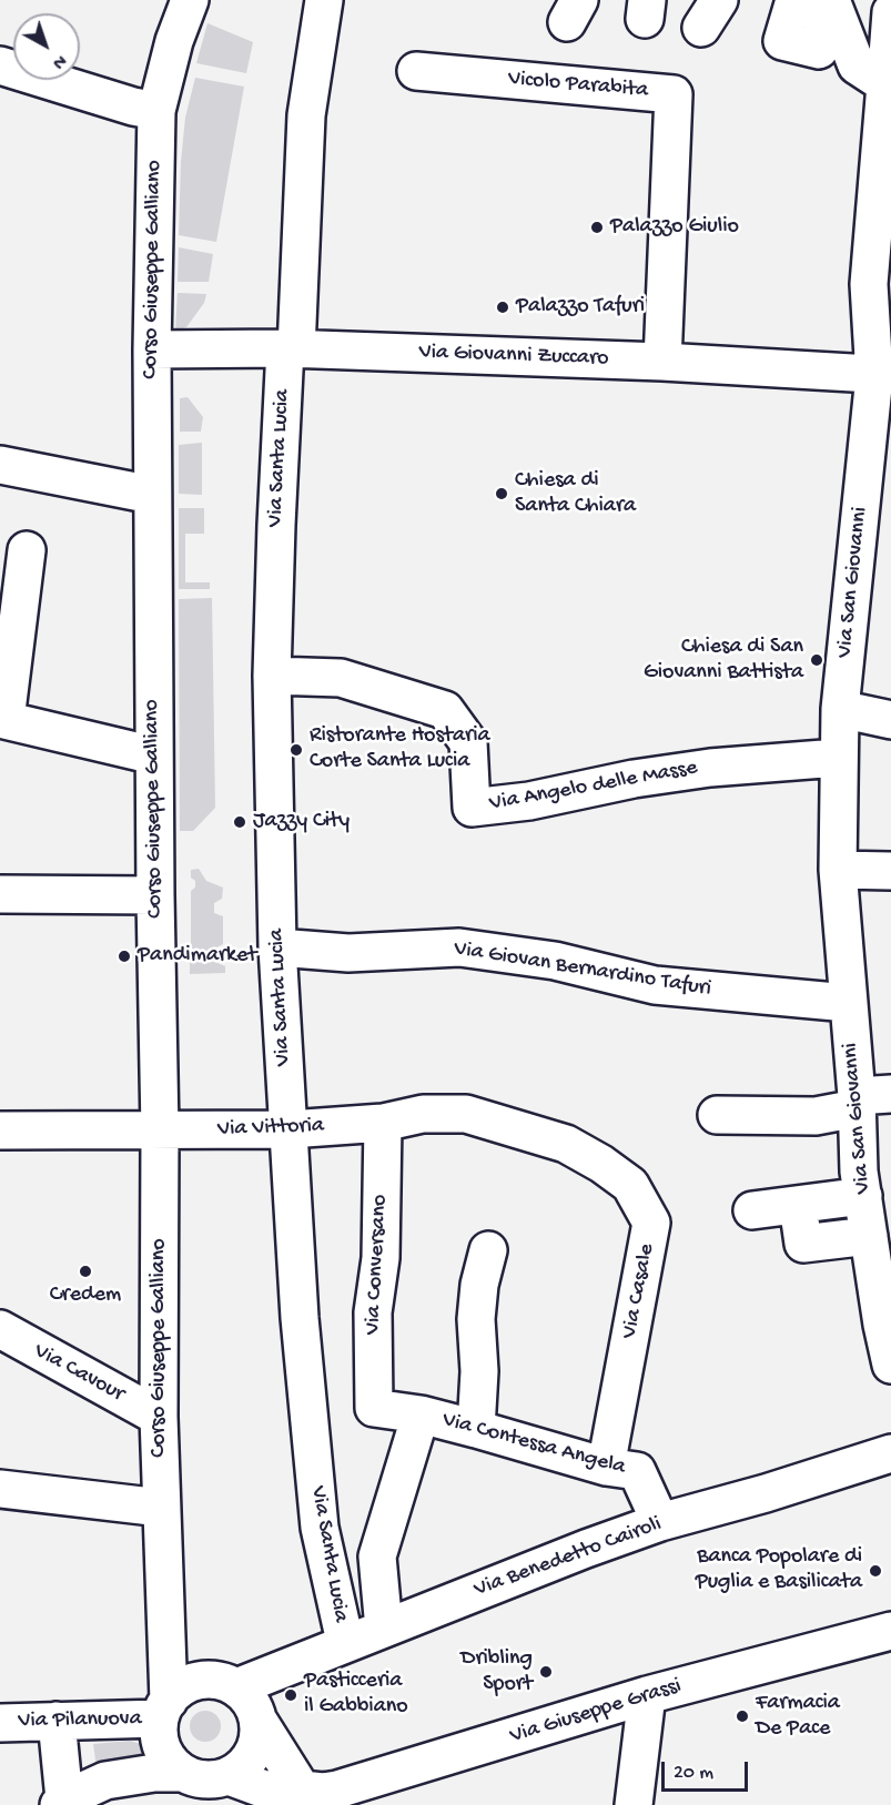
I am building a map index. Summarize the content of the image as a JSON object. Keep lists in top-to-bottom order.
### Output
{
  "streets": {
    "street": [
      "Vicolo Parabita",
      "Corso Giuseppe Galliano",
      "Via Giovanni Zuccaro",
      "Via Santa Lucia",
      "Via San Giovanni",
      "Via Angelo delle Masse",
      "Via Giovan Bernardino Tafuri",
      "Via Vittoria",
      "Via Conversano",
      "Via Casale",
      "Via Cavour",
      "Via Contessa Angela",
      "Via Benedetto Cairoli",
      "Via Giuseppe Grassi",
      "Via Pilanuova"
    ]
  },
  "crossings": [
    ["Vicolo Parabita", "Via Giovanni Zuccaro"],
    ["Corso Giuseppe Galliano", "Via Giovanni Zuccaro"],
    ["Corso Giuseppe Galliano", "Via Vittoria"],
    ["Corso Giuseppe Galliano", "Via Cavour"],
    ["Corso Giuseppe Galliano", "Via Benedetto Cairoli"],
    ["Corso Giuseppe Galliano", "Via Giuseppe Grassi"],
    ["Corso Giuseppe Galliano", "Via Pilanuova"],
    ["Via Giovanni Zuccaro", "Via Santa Lucia"],
    ["Via Giovanni Zuccaro", "Via San Giovanni"],
    ["Via Santa Lucia", "Via Angelo delle Masse"],
    ["Via Santa Lucia", "Via Giovan Bernardino Tafuri"],
    ["Via Santa Lucia", "Via Vittoria"],
    ["Via Santa Lucia", "Via Benedetto Cairoli"],
    ["Via San Giovanni", "Via Angelo delle Masse"],
    ["Via San Giovanni", "Via Giovan Bernardino Tafuri"],
    ["Via Vittoria", "Via Conversano"],
    ["Via Vittoria", "Via Casale"],
    ["Via Conversano", "Via Casale"],
    ["Via Conversano", "Via Contessa Angela"],
    ["Via Casale", "Via Contessa Angela"],
    ["Via Contessa Angela", "Via Benedetto Cairoli"],
    ["Via Benedetto Cairoli", "Via Giuseppe Grassi"],
    ["Via Benedetto Cairoli", "Via Pilanuova"],
    ["Via Giuseppe Grassi", "Via Pilanuova"]
  ],
  "places": [
    "Palazzo Giulio",
    "Palazzo Tafuri",
    "Chiesa di Santa Chiara",
    "Chiesa di San Giovanni Battista",
    "Ristorante Hostaria Corte Santa Lucia",
    "Jazzy City",
    "Pandimarket",
    "Credem",
    "Banca Popolare di Puglia e Basilicata",
    "Dribling Sport",
    "Pasticceria il Gabbiano",
    "Farmacia De Pace"
  ],
  "scale_bar": "20 m",
  "north": "bottom right"
}
